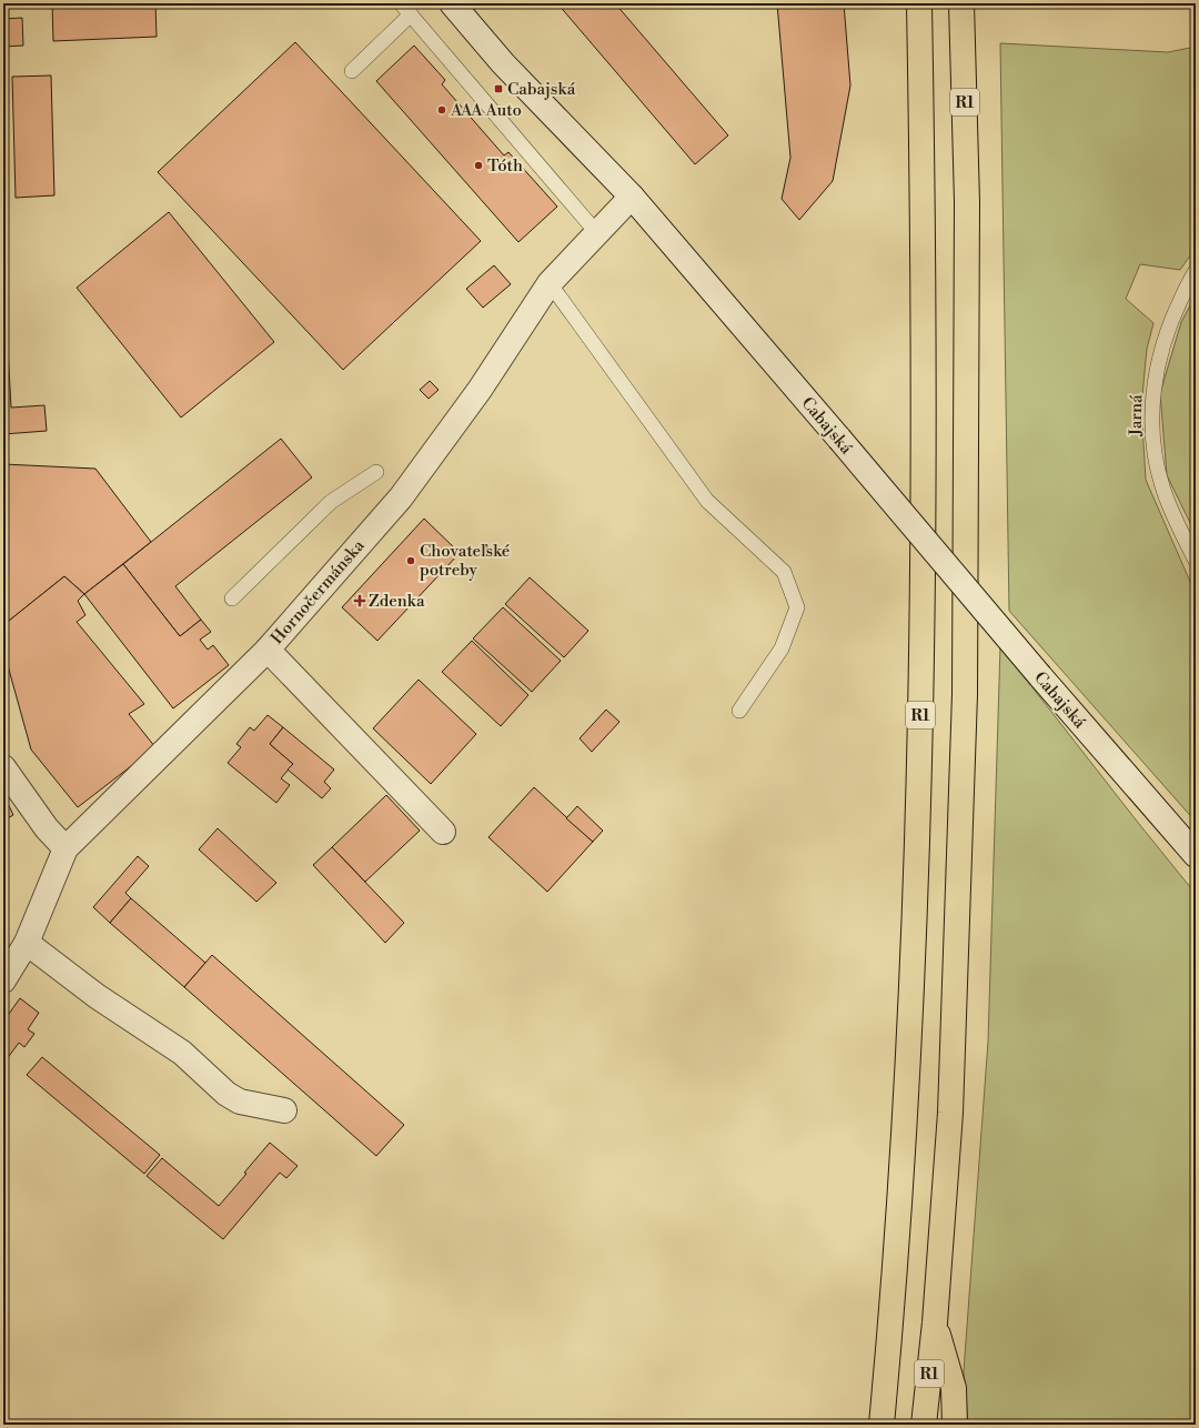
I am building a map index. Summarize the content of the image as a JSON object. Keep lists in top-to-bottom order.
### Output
{
  "streets": {
    "highway": ["R1"],
    "street": ["Cabajská", "Hornočermánska"],
    "lane": ["Jarná"]
  },
  "crossings": [
    ["Cabajská", "Hornočermánska"]
  ],
  "places": {
    "transit": ["Cabajská"],
    "other": ["AAA Auto", "Tóth", "Chovateľské potreby"],
    "health": ["Zdenka"]
  }
}
